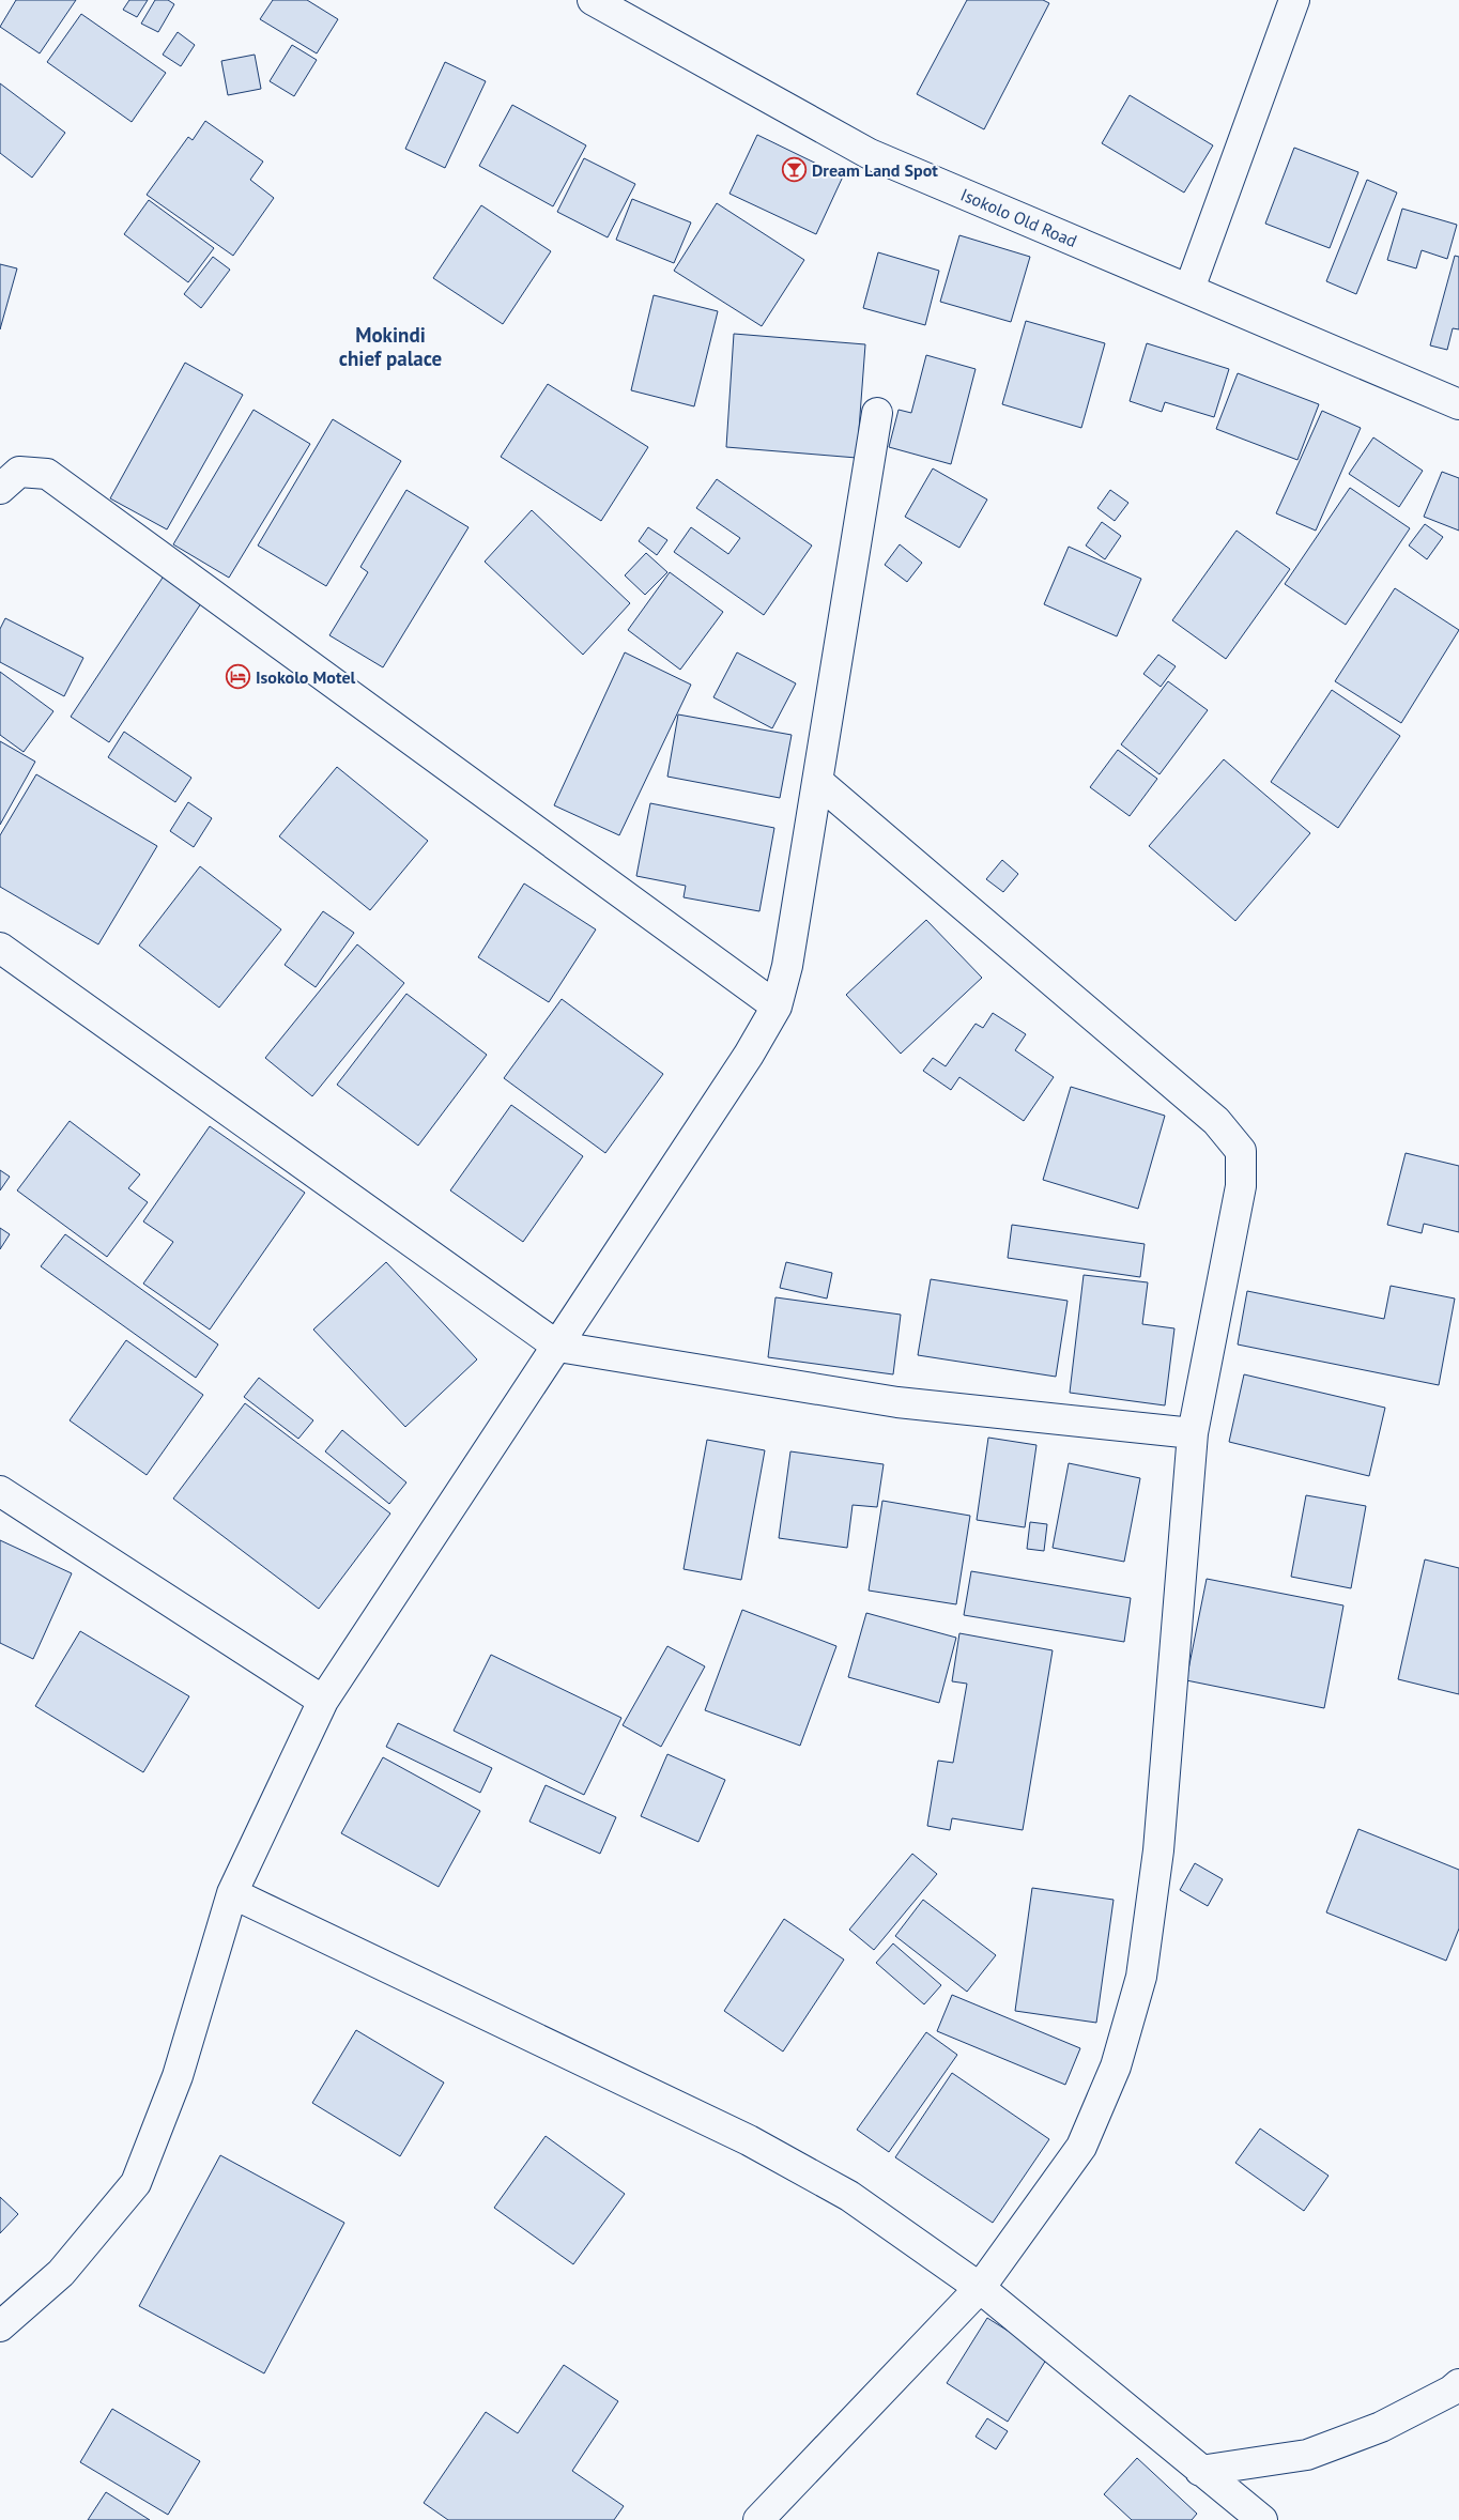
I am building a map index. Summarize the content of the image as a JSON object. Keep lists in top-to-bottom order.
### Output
{
  "streets": {
    "street": ["Isokolo Old Road"]
  },
  "districts": ["Mokindi chief palace"],
  "places": {
    "bar": ["Dream Land Spot"],
    "hotel": ["Isokolo Motel"]
  }
}
